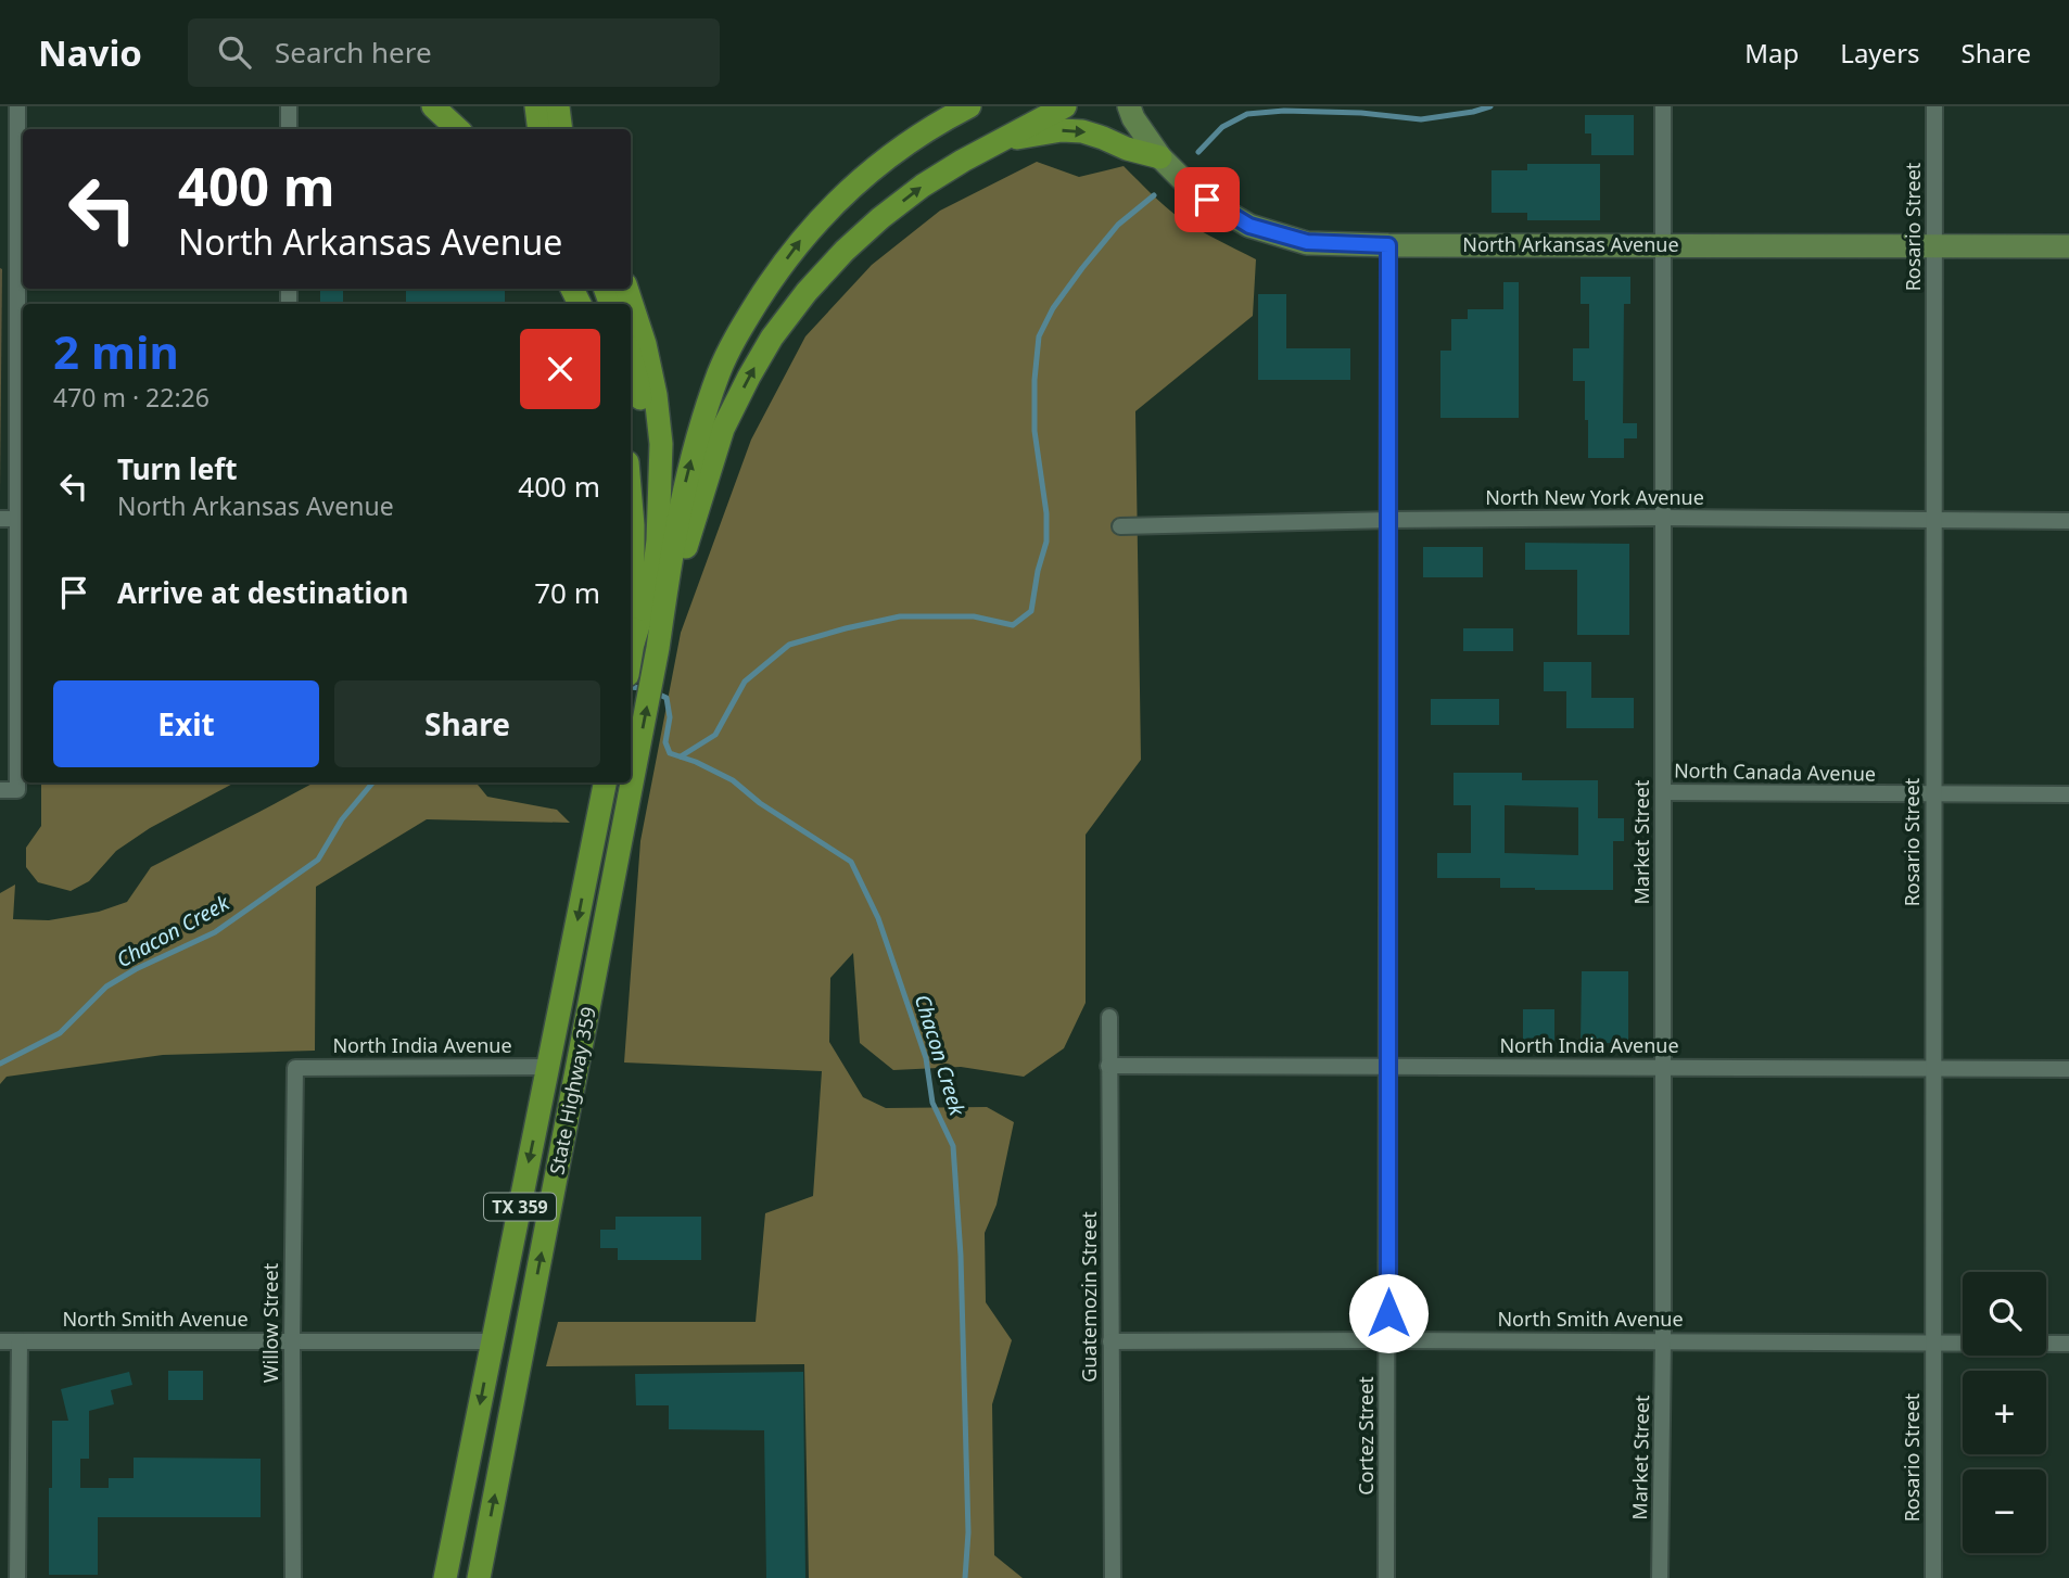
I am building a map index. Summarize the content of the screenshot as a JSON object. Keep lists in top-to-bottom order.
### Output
{
  "streets": {
    "main road": ["North Arkansas Avenue", "State Highway 359", "TX 359"],
    "street": [
      "Rosario Street",
      "North New York Avenue",
      "North Canada Avenue",
      "Market Street",
      "North India Avenue",
      "Guatemozin Street",
      "North Smith Avenue",
      "Willow Street",
      "Cortez Street"
    ]
  },
  "crossings": [
    ["Rosario Street", "North Arkansas Avenue"],
    ["Rosario Street", "North New York Avenue"],
    ["Rosario Street", "North Canada Avenue"],
    ["Rosario Street", "North India Avenue"],
    ["Rosario Street", "North Smith Avenue"],
    ["North Arkansas Avenue", "Market Street"],
    ["North Arkansas Avenue", "Cortez Street"],
    ["North New York Avenue", "Market Street"],
    ["North New York Avenue", "Cortez Street"],
    ["North Canada Avenue", "Market Street"],
    ["Market Street", "North India Avenue"],
    ["Market Street", "North Smith Avenue"],
    ["North India Avenue", "State Highway 359"],
    ["North India Avenue", "Guatemozin Street"],
    ["North India Avenue", "Willow Street"],
    ["North India Avenue", "Cortez Street"],
    ["State Highway 359", "North Smith Avenue"],
    ["Guatemozin Street", "North Smith Avenue"],
    ["North Smith Avenue", "Willow Street"],
    ["North Smith Avenue", "Cortez Street"]
  ],
  "water": ["Chacon Creek"],
  "page": {
    "header": "Navio",
    "search": "Search here",
    "nav": ["Map", "Layers", "Share"],
    "turn": ["400 m", "North Arkansas Avenue"],
    "heading": ["2 min", "470 m · 22:26"],
    "list": [
      {
        "name": "Turn left",
        "note": "North Arkansas Avenue",
        "value": "400 m"
      },
      {
        "name": "Arrive at destination",
        "value": "70 m"
      }
    ],
    "buttons": ["Exit", "Share"],
    "map_buttons": ["+", "−"]
  }
}
